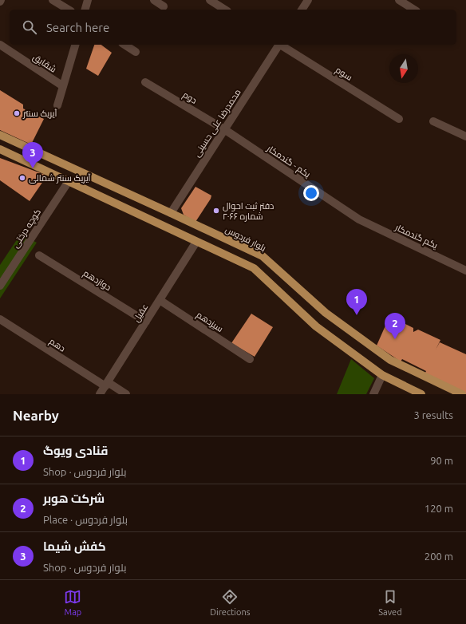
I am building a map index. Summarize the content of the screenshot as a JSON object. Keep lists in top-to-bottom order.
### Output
{
  "streets": {
    "main road": ["بلوار فردوس"],
    "street": [
      "شقایق",
      "سوم",
      "دوم",
      "محمدرضا علی حسینی",
      "یکم - گندمکار",
      "کوچه درختی",
      "یکم گندمکار",
      "دوازدهم",
      "عقیل",
      "سیزدهم",
      "دهم"
    ]
  },
  "crossings": [
    ["دوم", "محمدرضا علی حسینی"],
    ["دوم", "یکم - گندمکار"],
    ["محمدرضا علی حسینی", "یکم - گندمکار"],
    ["محمدرضا علی حسینی", "بلوار فردوس"],
    ["یکم - گندمکار", "یکم گندمکار"],
    ["دوازدهم", "عقیل"],
    ["عقیل", "سیزدهم"],
    ["عقیل", "دهم"]
  ],
  "places": ["آیریک سنتر", "آیریک سنتر شمالی", "دفتر ثبت احوال شماره ۲۰۶۶"],
  "north": "bottom",
  "page": {
    "search": "Search here",
    "pins": ["3", "1", "2"],
    "heading": ["Nearby", "3 results"],
    "list": [
      {
        "mark": "1",
        "name": "قنادی ویوگ",
        "note": "Shop · بلوار فردوس",
        "value": "90 m"
      },
      {
        "mark": "2",
        "name": "شرکت هوبر",
        "note": "Place · بلوار فردوس",
        "value": "120 m"
      },
      {
        "mark": "3",
        "name": "کفش شیما",
        "note": "Shop · بلوار فردوس",
        "value": "200 m"
      }
    ],
    "nav": ["Map", "Directions", "Saved"]
  }
}
